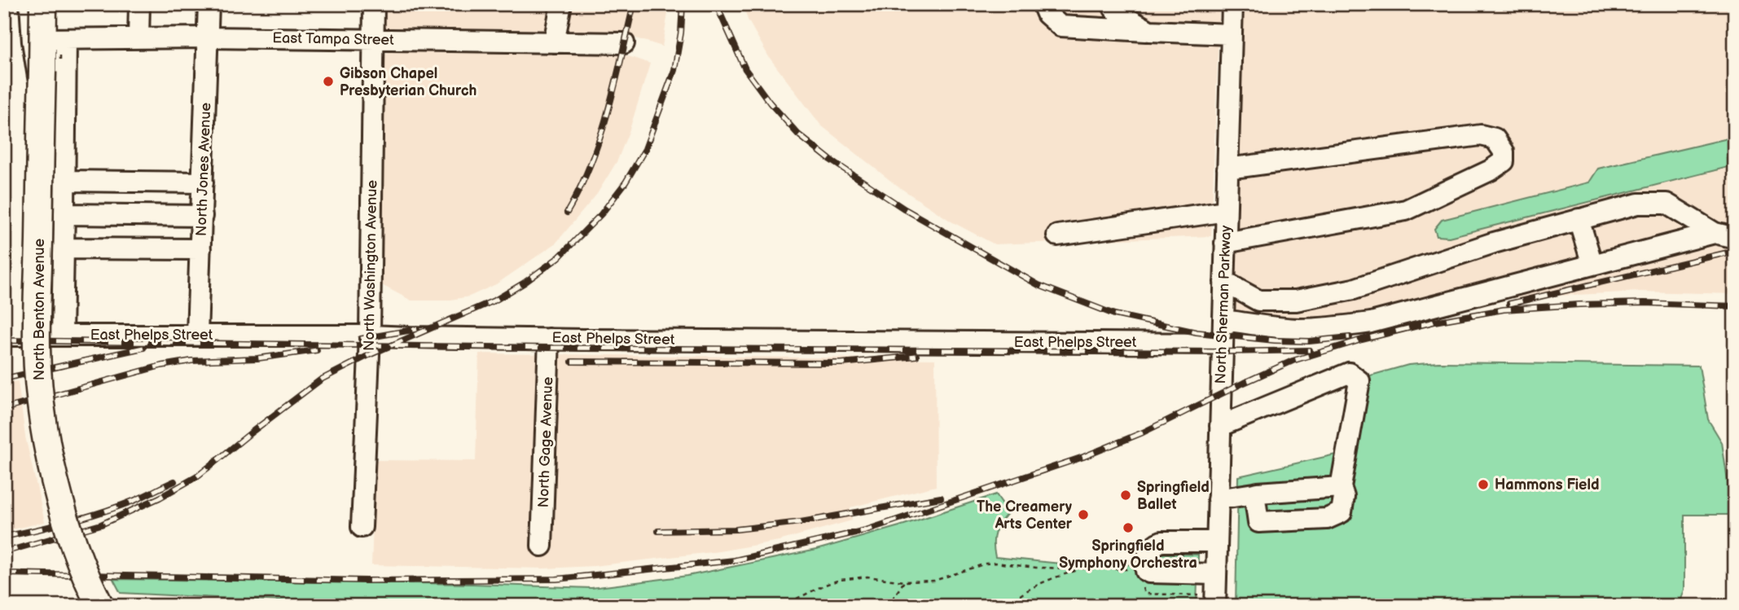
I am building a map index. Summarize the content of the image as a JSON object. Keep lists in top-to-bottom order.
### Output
{
  "streets": {
    "main road": ["North Benton Avenue"],
    "street": [
      "East Tampa Street",
      "North Jones Avenue",
      "North Washington Avenue",
      "North Sherman Parkway",
      "East Phelps Street",
      "North Gage Avenue"
    ]
  },
  "crossings": [
    ["East Tampa Street", "North Jones Avenue"],
    ["East Tampa Street", "North Washington Avenue"],
    ["East Tampa Street", "North Benton Avenue"],
    ["North Jones Avenue", "East Phelps Street"],
    ["North Washington Avenue", "East Phelps Street"],
    ["North Sherman Parkway", "East Phelps Street"],
    ["East Phelps Street", "North Gage Avenue"]
  ],
  "places": [
    "Gibson Chapel Presbyterian Church",
    "Hammons Field",
    "Springfield Ballet",
    "The Creamery Arts Center",
    "Springfield Symphony Orchestra"
  ]
}
